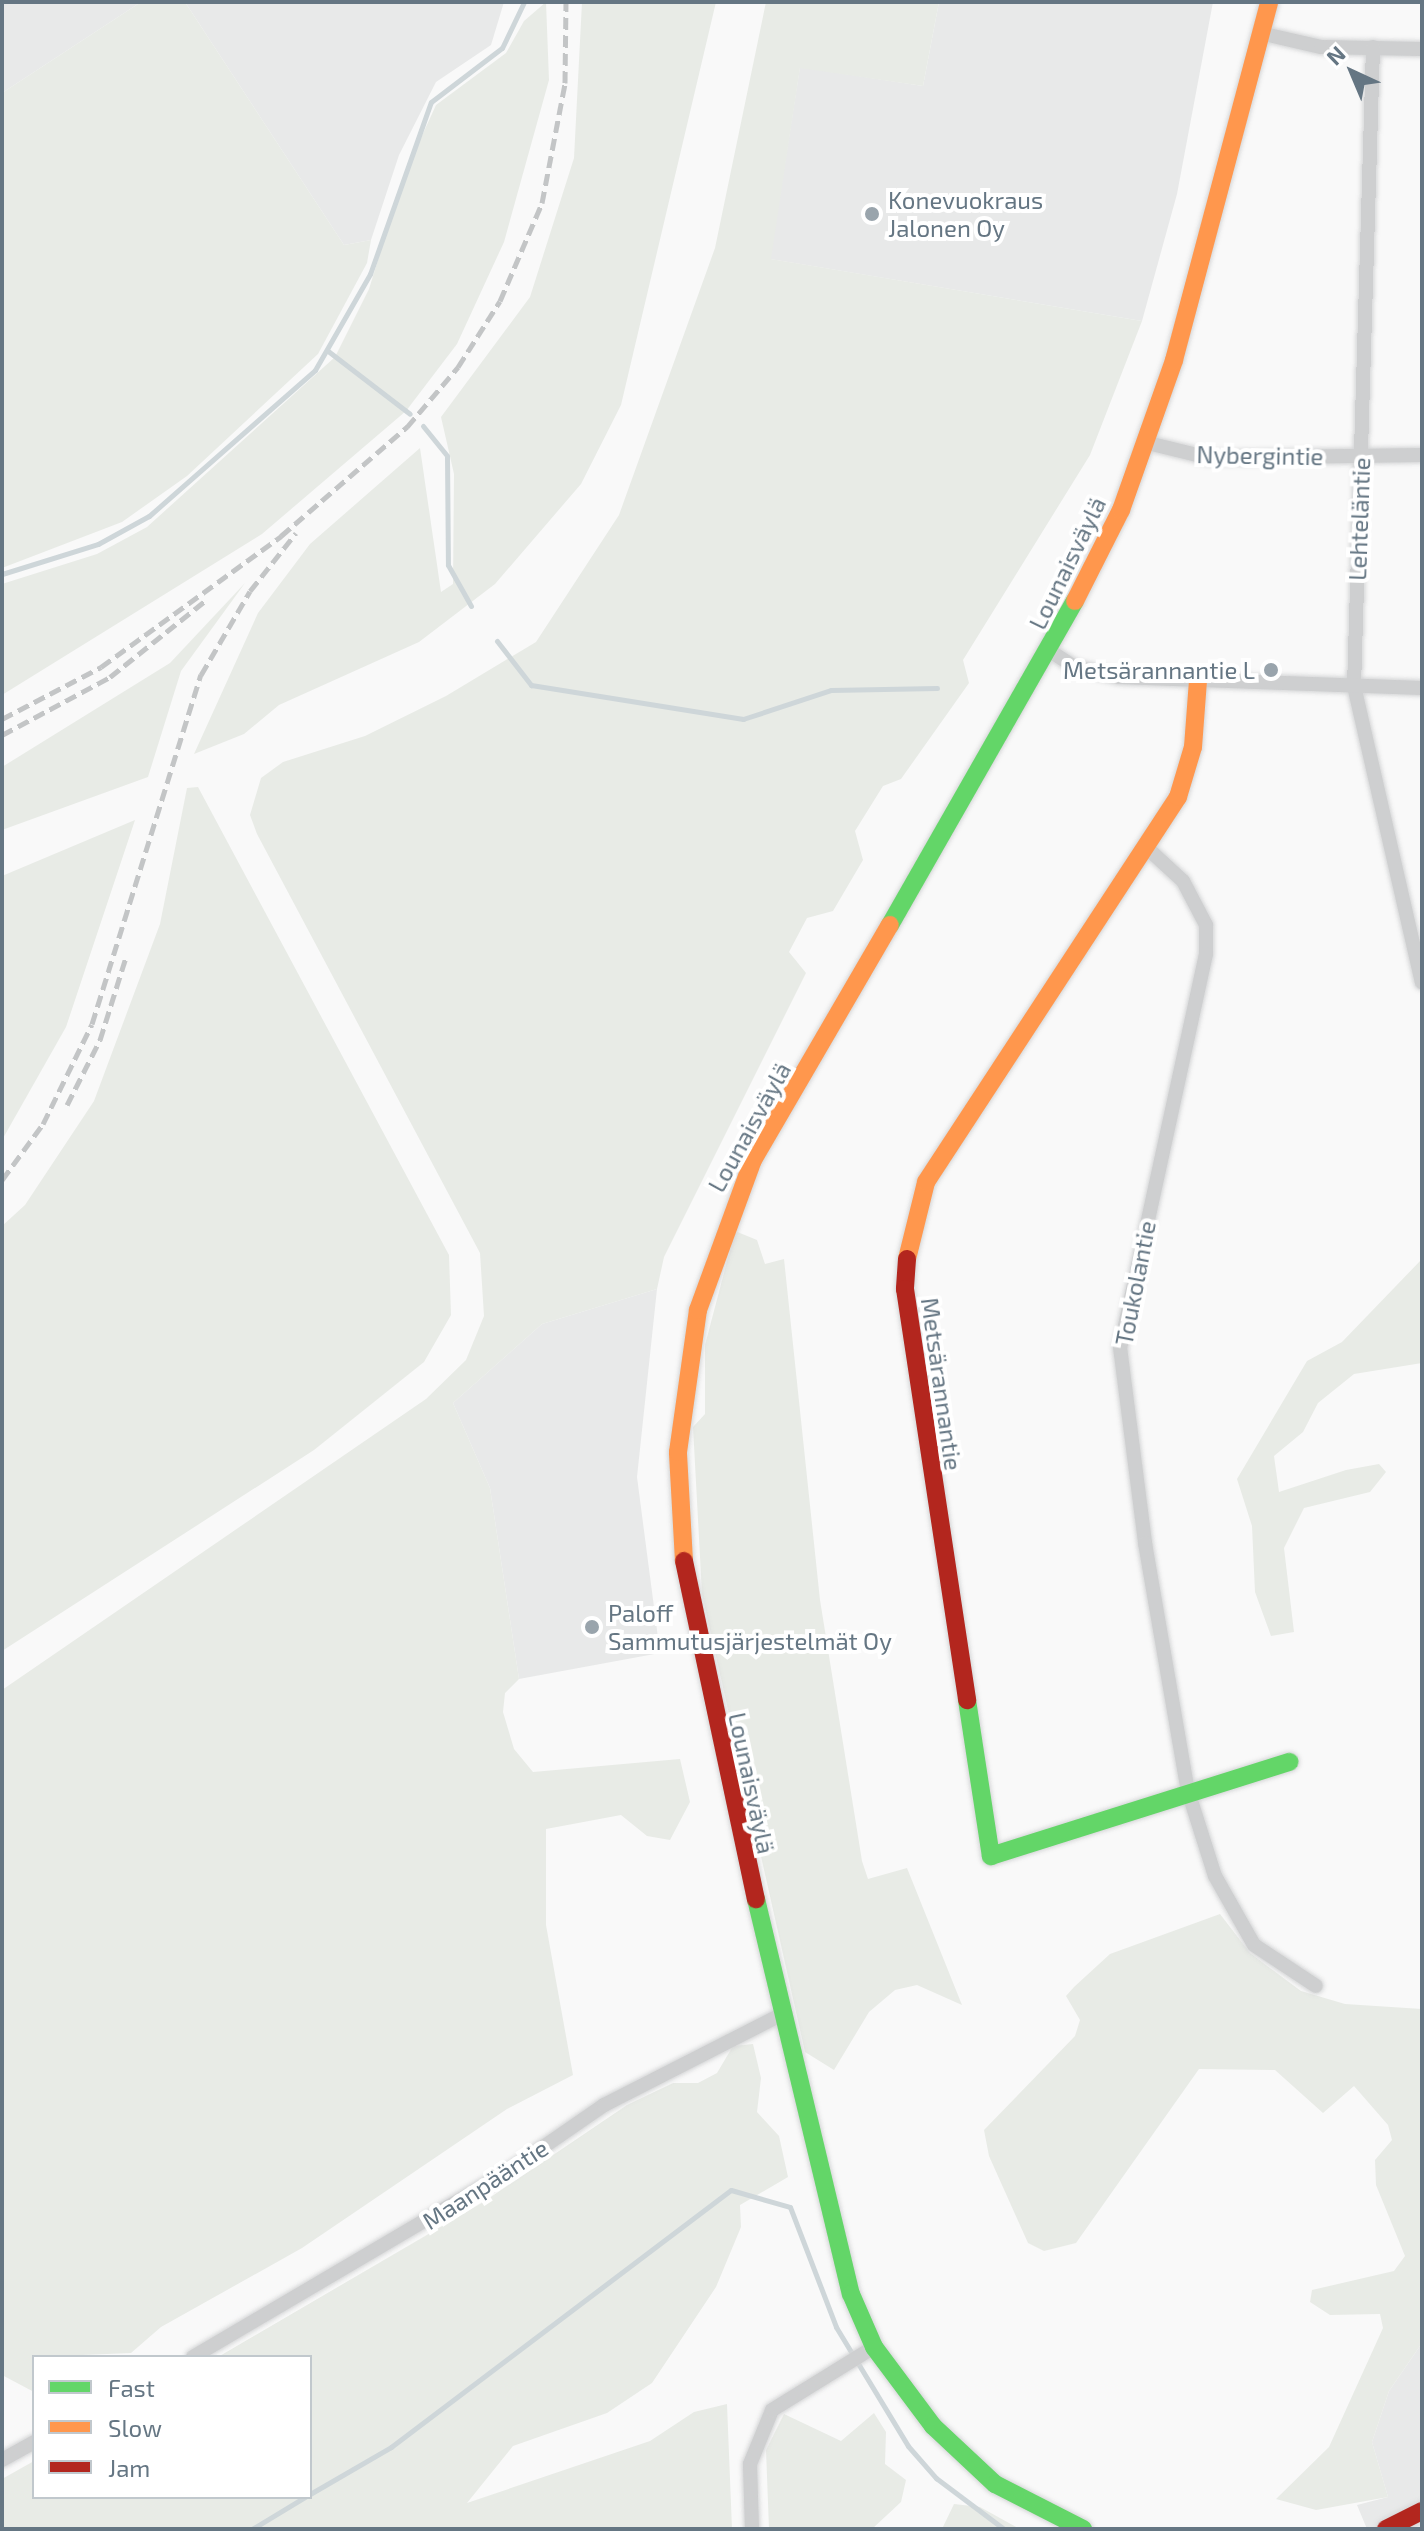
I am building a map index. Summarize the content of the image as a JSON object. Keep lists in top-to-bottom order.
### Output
{
  "streets": {
    "street": [
      "Nybergintie",
      "Lehteläntie",
      "Lounaisväylä",
      "Toukolantie",
      "Metsärannantie",
      "Maanpääntie"
    ]
  },
  "crossings": [
    ["Nybergintie", "Lehteläntie"],
    ["Nybergintie", "Lounaisväylä"],
    ["Lounaisväylä", "Maanpääntie"],
    ["Toukolantie", "Metsärannantie"]
  ],
  "places": ["Konevuokraus Jalonen Oy", "Metsärannantie L", "Paloff Sammutusjärjestelmät Oy"],
  "legend": ["Fast", "Slow", "Jam"],
  "north": "top left"
}
